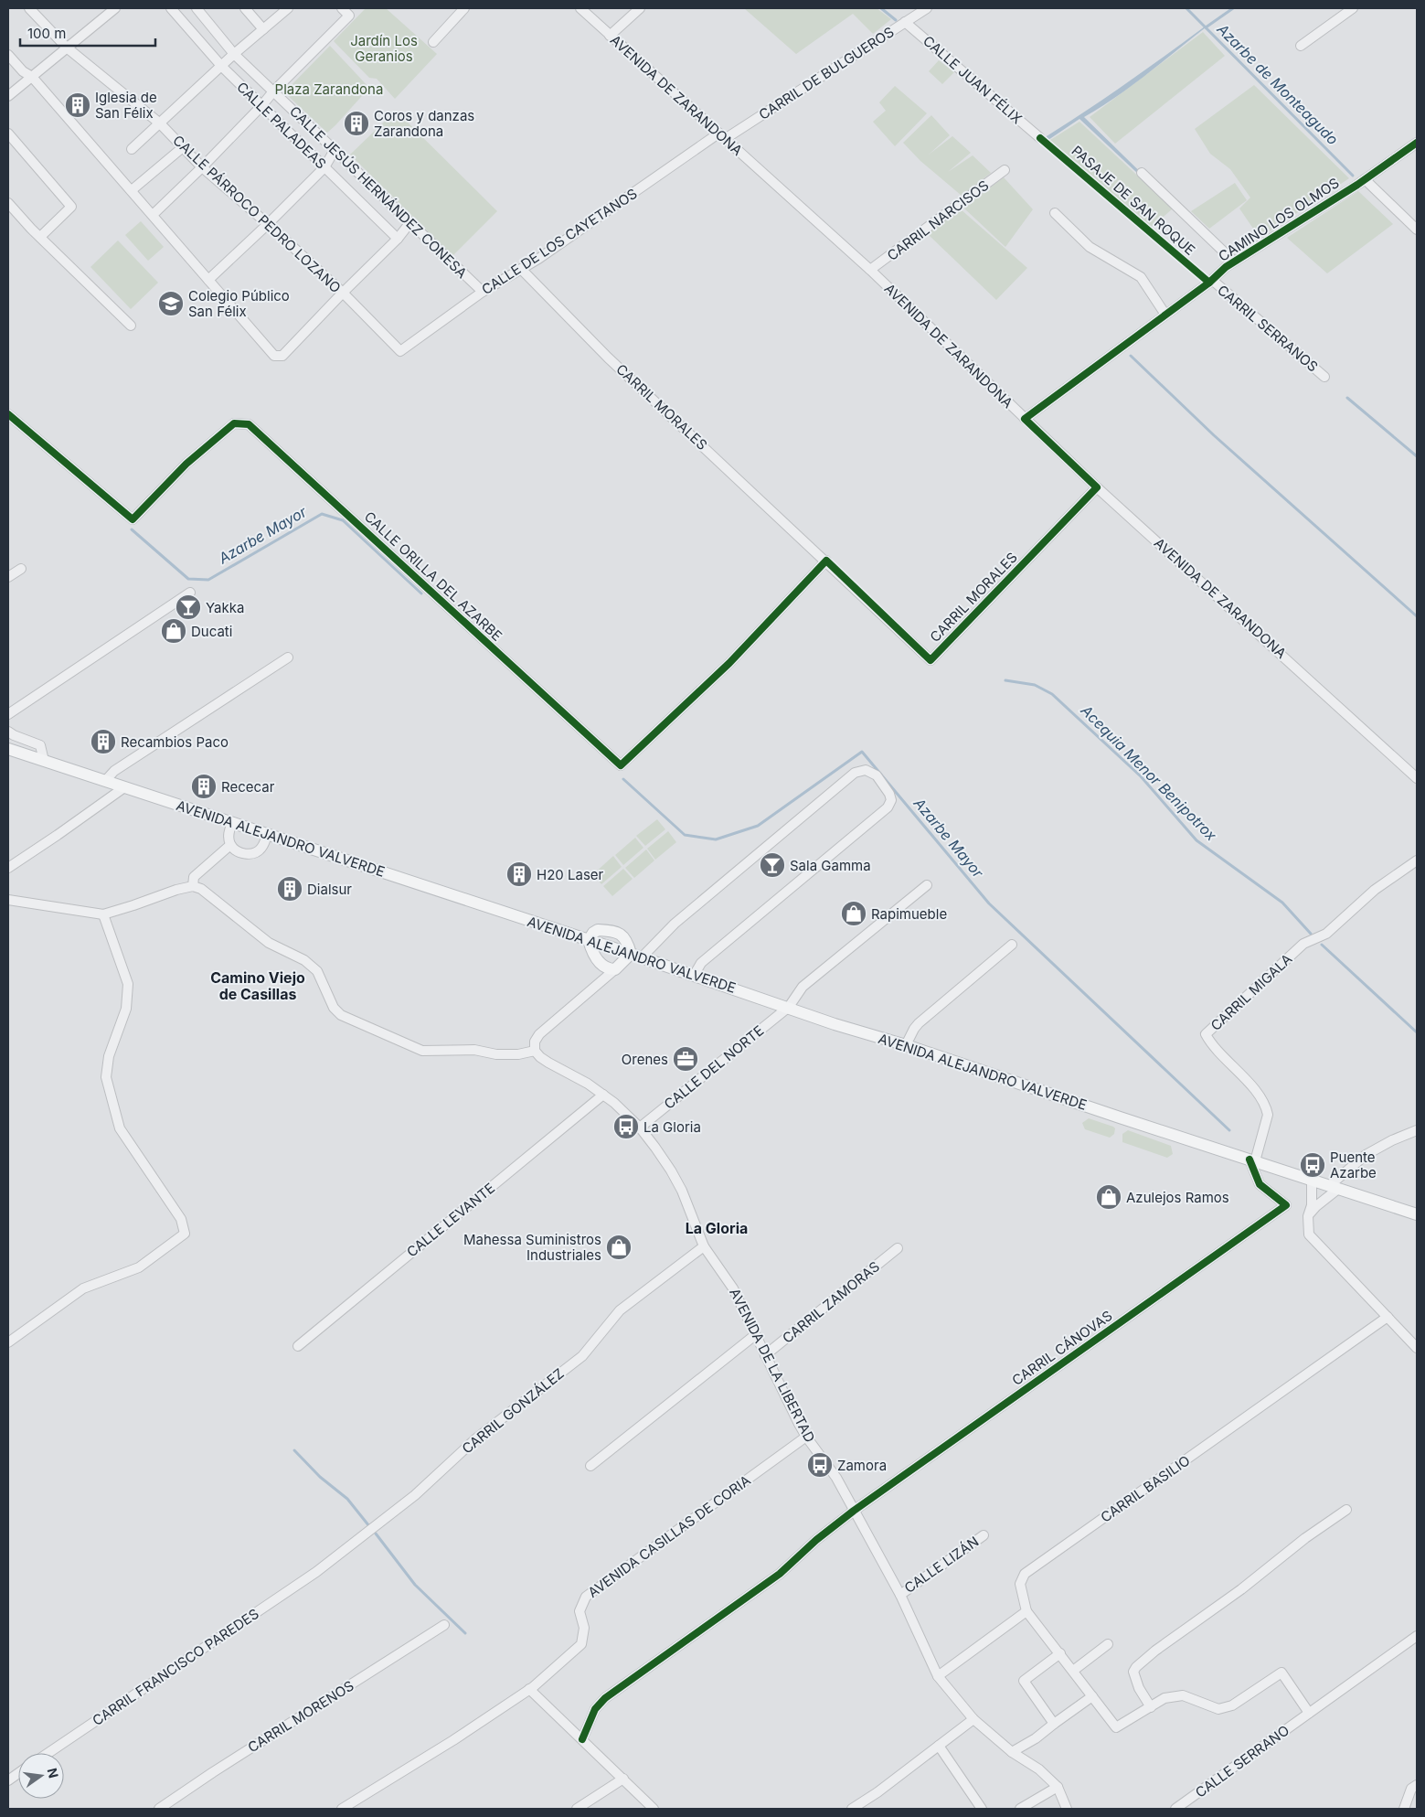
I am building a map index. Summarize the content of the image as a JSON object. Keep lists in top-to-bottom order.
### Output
{
  "streets": {
    "main road": ["AVENIDA ALEJANDRO VALVERDE"],
    "street": [
      "CARRIL DE BULGUEROS",
      "CALLE JUAN FÉLIX",
      "AVENIDA DE ZARANDONA",
      "CALLE PALADEAS",
      "CALLE JESÚS HERNÁNDEZ CONESA",
      "CALLE PÁRROCO PEDRO LOZANO",
      "CAMINO LOS OLMOS",
      "CARRIL NARCISOS",
      "CALLE DE LOS CAYETANOS",
      "CARRIL SERRANOS",
      "CARRIL MORALES",
      "CALLE ORILLA DEL AZARBE",
      "CARRIL MIGALA",
      "CALLE DEL NORTE",
      "CALLE LEVANTE",
      "CARRIL ZAMORAS",
      "CARRIL CÁNOVAS",
      "AVENIDA DE LA LIBERTAD",
      "CARRIL GONZÁLEZ",
      "CARRIL BASILIO",
      "AVENIDA CASILLAS DE CORIA",
      "CALLE LIZÁN",
      "CARRIL FRANCISCO PAREDES",
      "CARRIL MORENOS",
      "CALLE SERRANO"
    ],
    "cycle path": ["PASAJE DE SAN ROQUE"]
  },
  "crossings": [
    ["CARRIL DE BULGUEROS", "CALLE JUAN FÉLIX"],
    ["CARRIL DE BULGUEROS", "AVENIDA DE ZARANDONA"],
    ["CARRIL DE BULGUEROS", "CALLE DE LOS CAYETANOS"],
    ["AVENIDA DE ZARANDONA", "CAMINO LOS OLMOS"],
    ["AVENIDA DE ZARANDONA", "CARRIL NARCISOS"],
    ["AVENIDA DE ZARANDONA", "CALLE DE LOS CAYETANOS"],
    ["AVENIDA DE ZARANDONA", "CARRIL MORALES"],
    ["CALLE JESÚS HERNÁNDEZ CONESA", "CALLE DE LOS CAYETANOS"],
    ["CALLE PÁRROCO PEDRO LOZANO", "CALLE DE LOS CAYETANOS"],
    ["CAMINO LOS OLMOS", "CARRIL SERRANOS"],
    ["CALLE DE LOS CAYETANOS", "CARRIL MORALES"],
    ["CARRIL MORALES", "CALLE ORILLA DEL AZARBE"],
    ["AVENIDA ALEJANDRO VALVERDE", "CARRIL MIGALA"],
    ["AVENIDA ALEJANDRO VALVERDE", "CALLE DEL NORTE"],
    ["AVENIDA ALEJANDRO VALVERDE", "CARRIL CÁNOVAS"],
    ["CARRIL MIGALA", "CARRIL CÁNOVAS"],
    ["CALLE DEL NORTE", "AVENIDA DE LA LIBERTAD"],
    ["CALLE LEVANTE", "AVENIDA DE LA LIBERTAD"],
    ["CARRIL ZAMORAS", "AVENIDA DE LA LIBERTAD"],
    ["CARRIL CÁNOVAS", "AVENIDA DE LA LIBERTAD"],
    ["AVENIDA DE LA LIBERTAD", "CARRIL GONZÁLEZ"],
    ["AVENIDA DE LA LIBERTAD", "AVENIDA CASILLAS DE CORIA"],
    ["AVENIDA DE LA LIBERTAD", "CALLE LIZÁN"],
    ["CARRIL GONZÁLEZ", "CARRIL FRANCISCO PAREDES"]
  ],
  "districts": ["Camino Viejo de Casillas", "La Gloria"],
  "water": ["Azarbe de Monteagudo", "Azarbe Mayor", "Acequia Menor Benipotrox"],
  "parks": ["Jardín Los Geranios", "Plaza Zarandona"],
  "places": {
    "building": [
      "Iglesia de San Félix",
      "Coros y danzas Zarandona",
      "Recambios Paco",
      "Rececar",
      "H20 Laser",
      "Dialsur"
    ],
    "school or university": ["Colegio Público San Félix"],
    "bar": ["Yakka", "Sala Gamma"],
    "shop": [
      "Ducati",
      "Rapimueble",
      "Azulejos Ramos",
      "Mahessa Suministros Industriales"
    ],
    "office": ["Orenes"],
    "bus stop": ["La Gloria", "Puente Azarbe", "Zamora"]
  },
  "scale_bar": "100 m",
  "north": "right"
}
